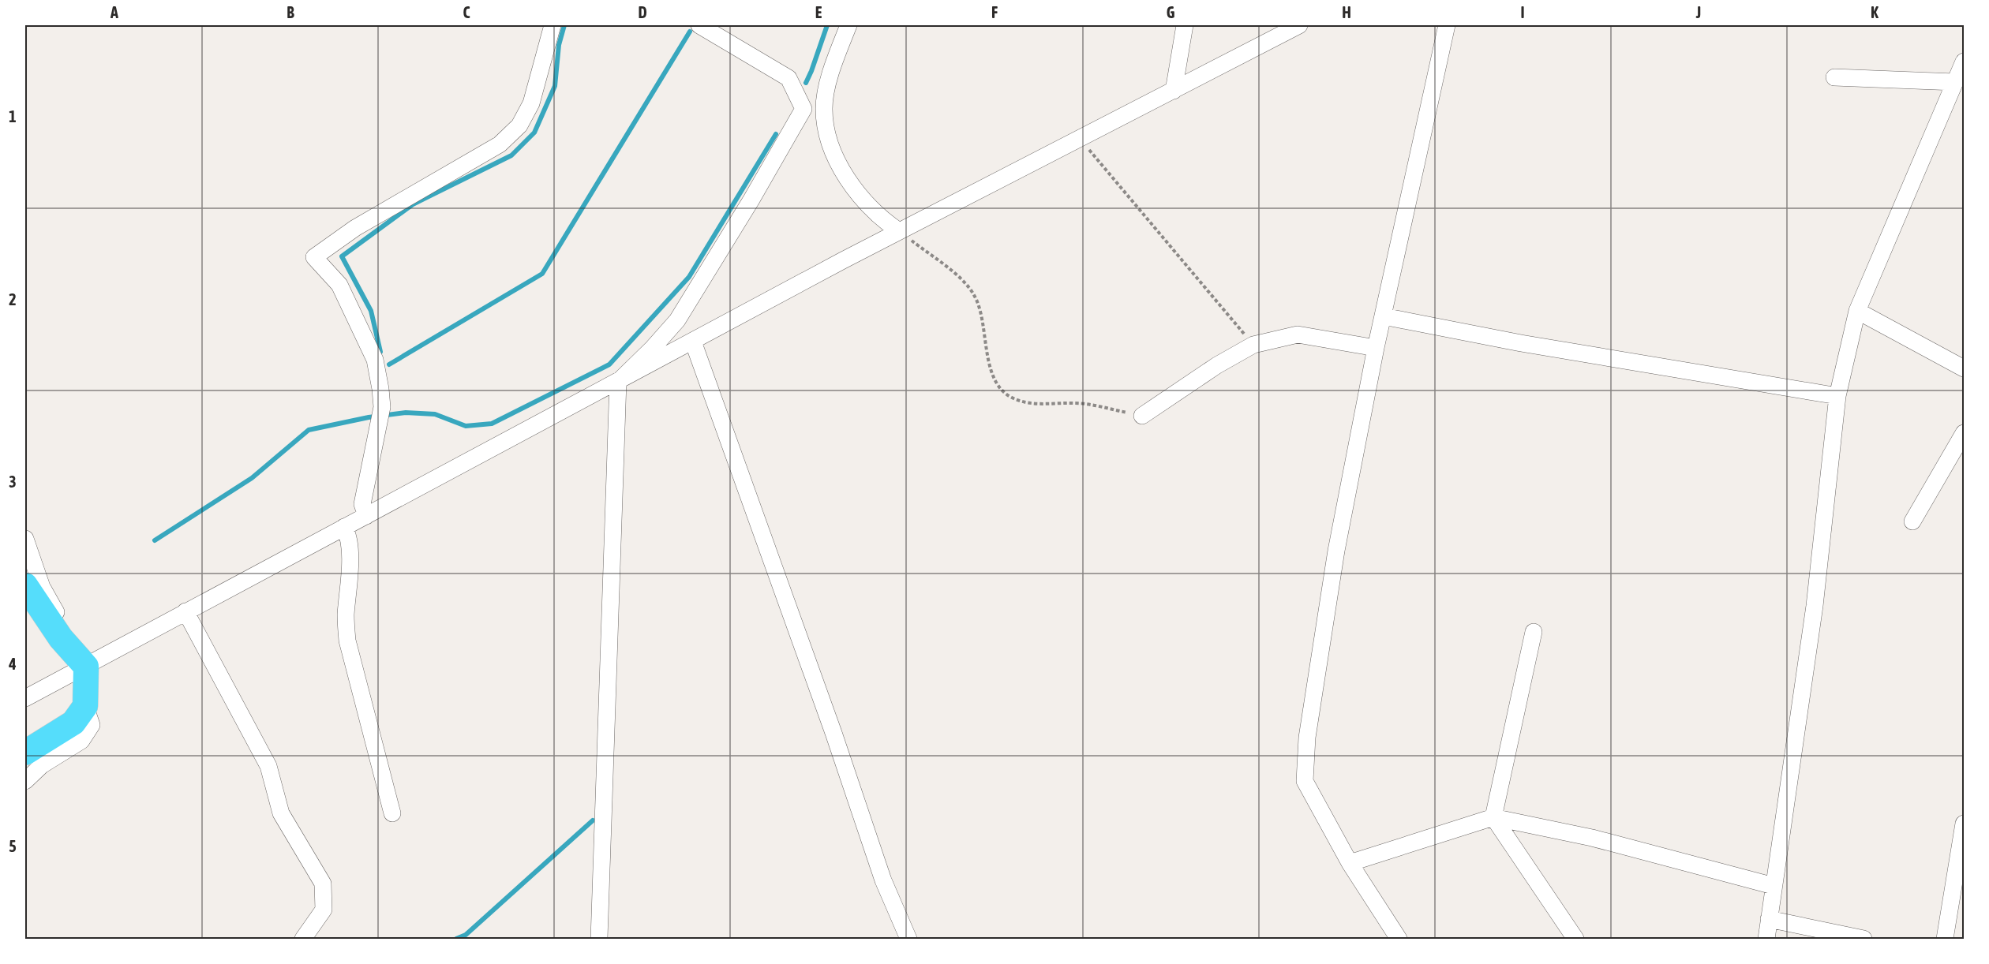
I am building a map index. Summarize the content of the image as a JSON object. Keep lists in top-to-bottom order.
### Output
{
  "grid": {
    "columns": [
      "A",
      "B",
      "C",
      "D",
      "E",
      "F",
      "G",
      "H",
      "I",
      "J",
      "K"
    ],
    "rows": [
      "1",
      "2",
      "3",
      "4",
      "5"
    ]
  }
}
